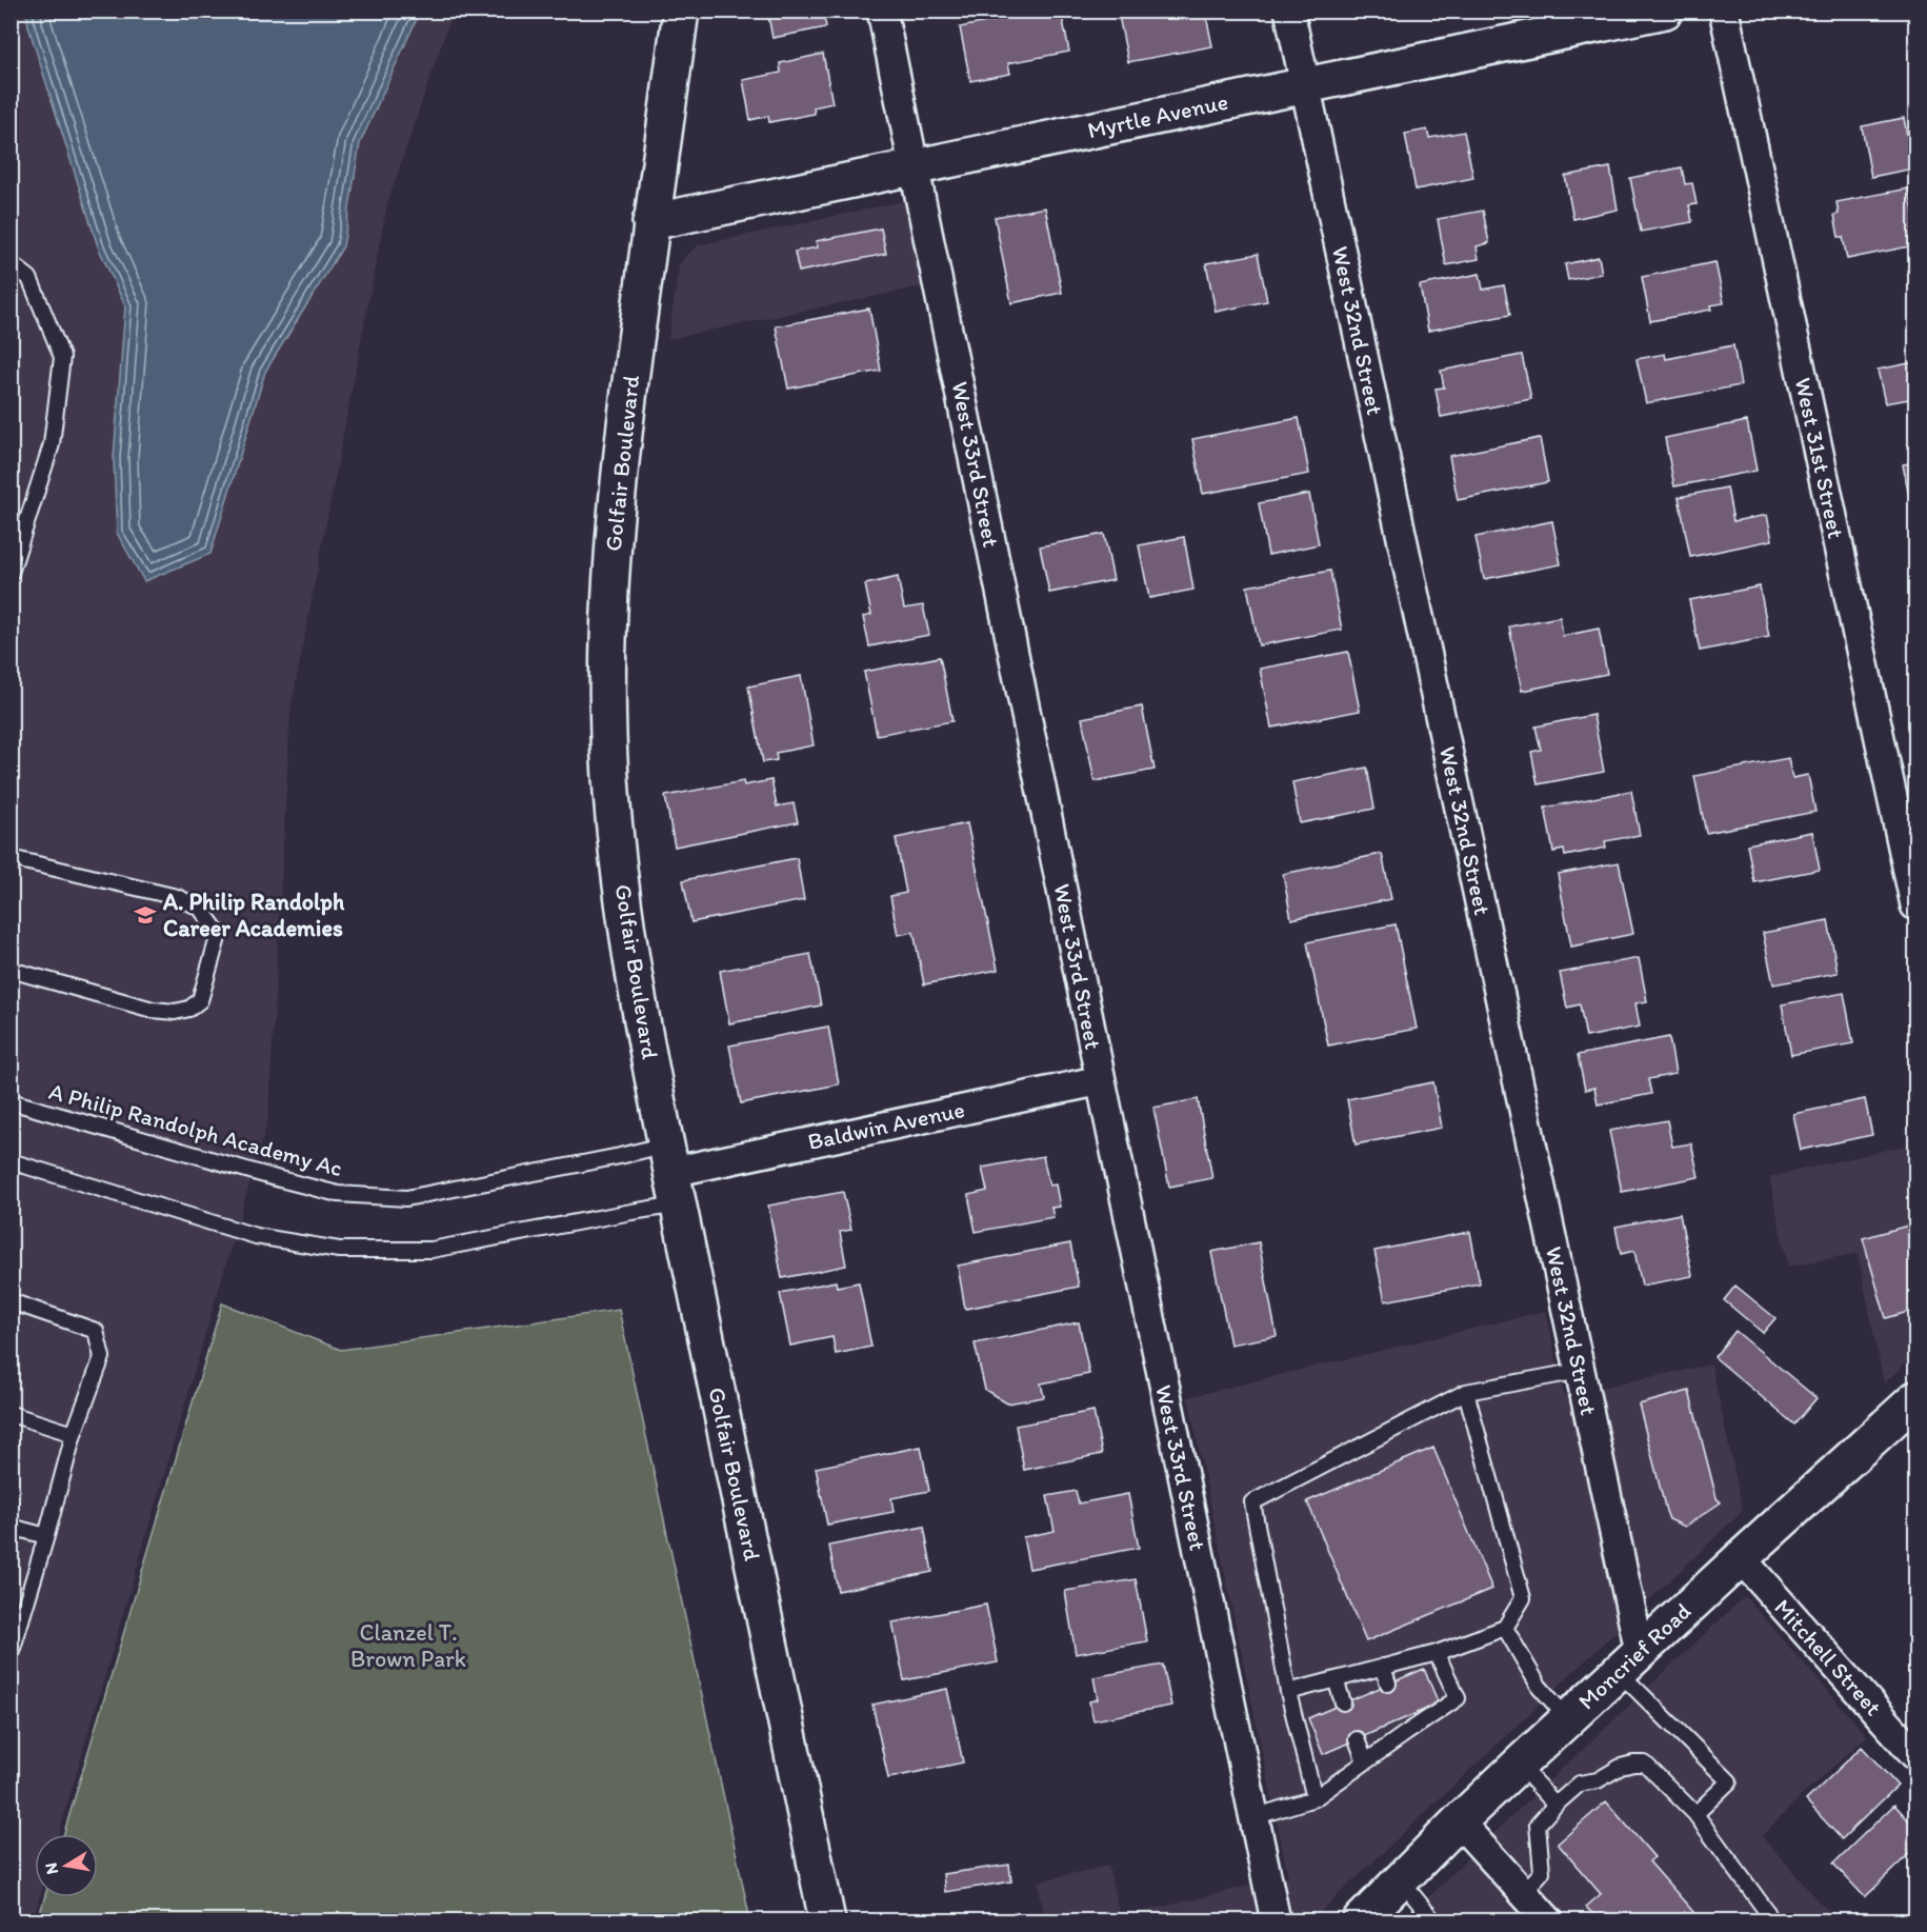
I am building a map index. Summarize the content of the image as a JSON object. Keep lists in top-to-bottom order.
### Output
{
  "streets": {
    "main road": ["Myrtle Avenue", "Golfair Boulevard", "Moncrief Road"],
    "street": [
      "West 32nd Street",
      "West 31st Street",
      "West 33rd Street",
      "Baldwin Avenue",
      "Mitchell Street"
    ],
    "lane": ["A Philip Randolph Academy Ac"]
  },
  "crossings": [
    ["Myrtle Avenue", "West 32nd Street"],
    ["Myrtle Avenue", "Golfair Boulevard"],
    ["Myrtle Avenue", "West 33rd Street"],
    ["West 32nd Street", "Moncrief Road"],
    ["Golfair Boulevard", "Baldwin Avenue"],
    ["Golfair Boulevard", "A Philip Randolph Academy Ac"],
    ["West 33rd Street", "Baldwin Avenue"],
    ["Baldwin Avenue", "A Philip Randolph Academy Ac"],
    ["Moncrief Road", "Mitchell Street"]
  ],
  "parks": ["Clanzel T. Brown Park"],
  "places": {
    "school or university": ["A. Philip Randolph Career Academies"]
  },
  "north": "left"
}
